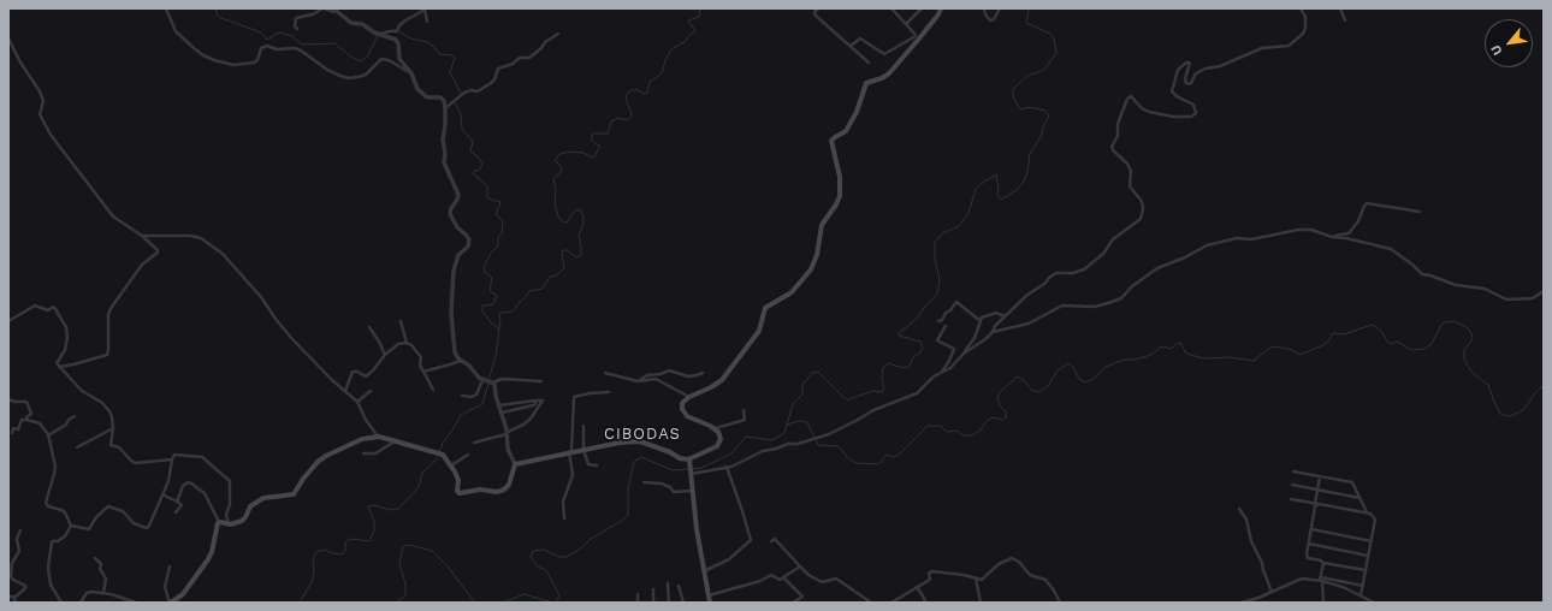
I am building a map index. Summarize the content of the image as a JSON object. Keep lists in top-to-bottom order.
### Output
{
  "districts": ["CIBODAS"],
  "north": "bottom left"
}
